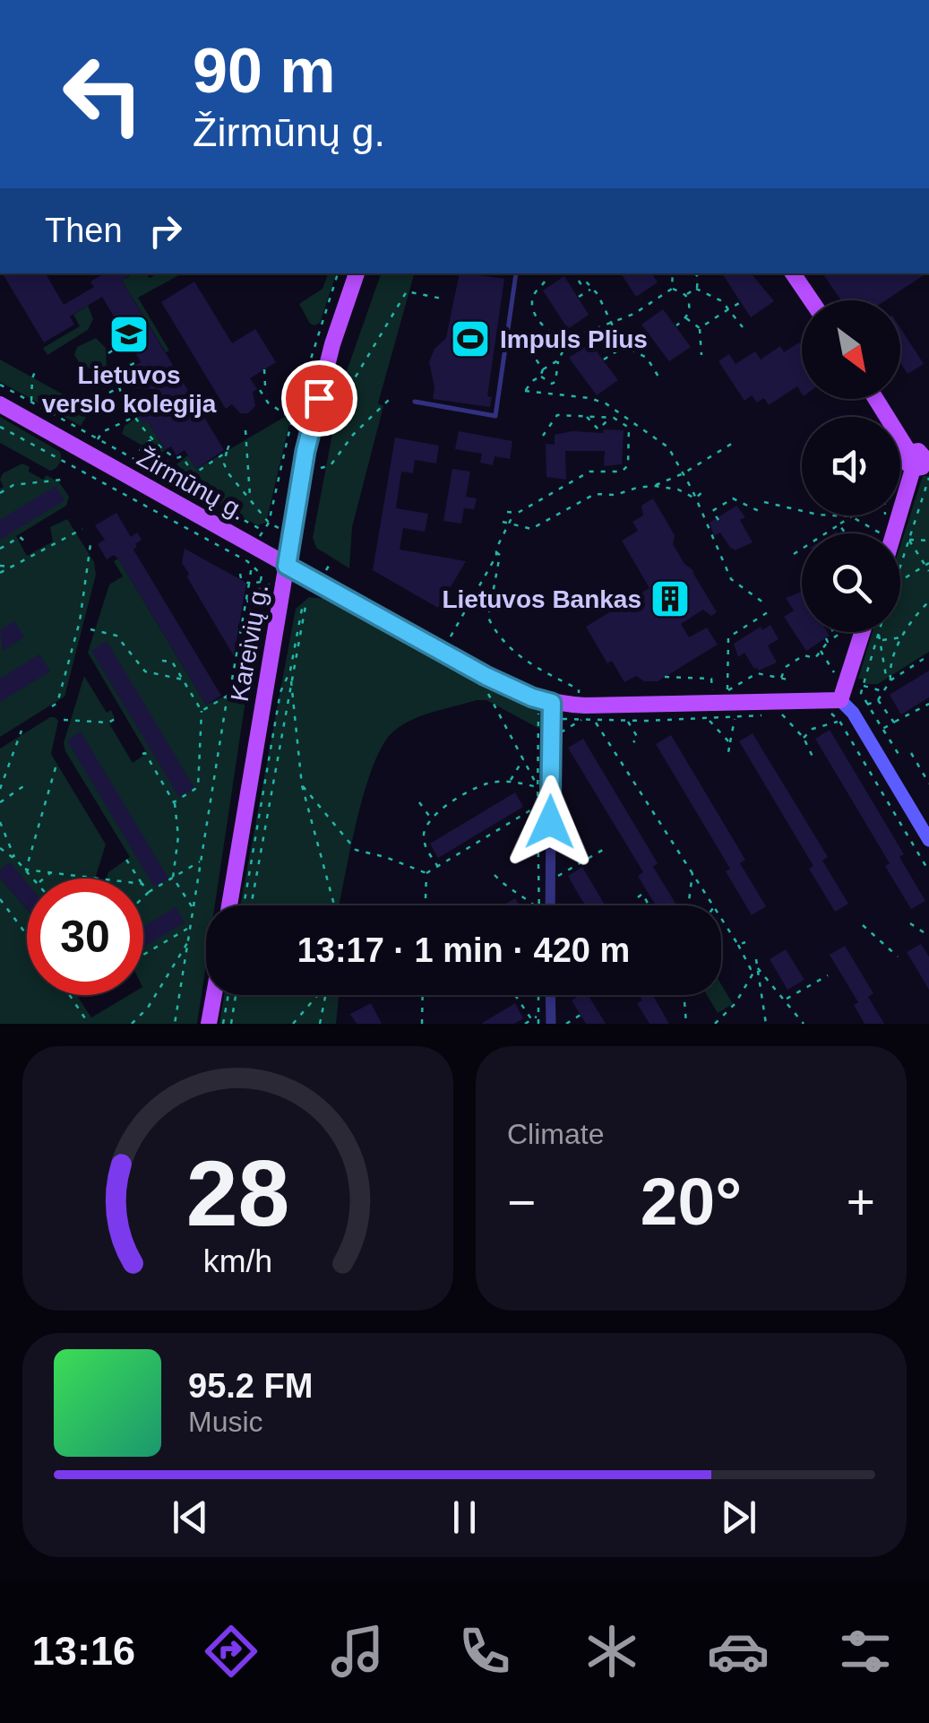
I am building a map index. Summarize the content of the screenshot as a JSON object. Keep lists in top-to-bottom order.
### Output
{
  "streets": {
    "main road": ["Žirmūnų g.", "Kareivių g."]
  },
  "crossings": [
    ["Žirmūnų g.", "Kareivių g."]
  ],
  "places": {
    "school or university": ["Lietuvos verslo kolegija"],
    "sports": ["Impuls Plius"],
    "building": ["Lietuvos Bankas"]
  },
  "north": "bottom right",
  "page": {
    "turn": ["90 m", "Žirmūnų g."],
    "then": "Then",
    "limit": "30",
    "trip": "13:17 · 1 min · 420 m",
    "tile": "Climate",
    "heat": ["−", "20°", "+"],
    "song": ["95.2 FM", "Music"],
    "tabs": "13:16",
    "gauge": ["28", "km/h"]
  }
}
